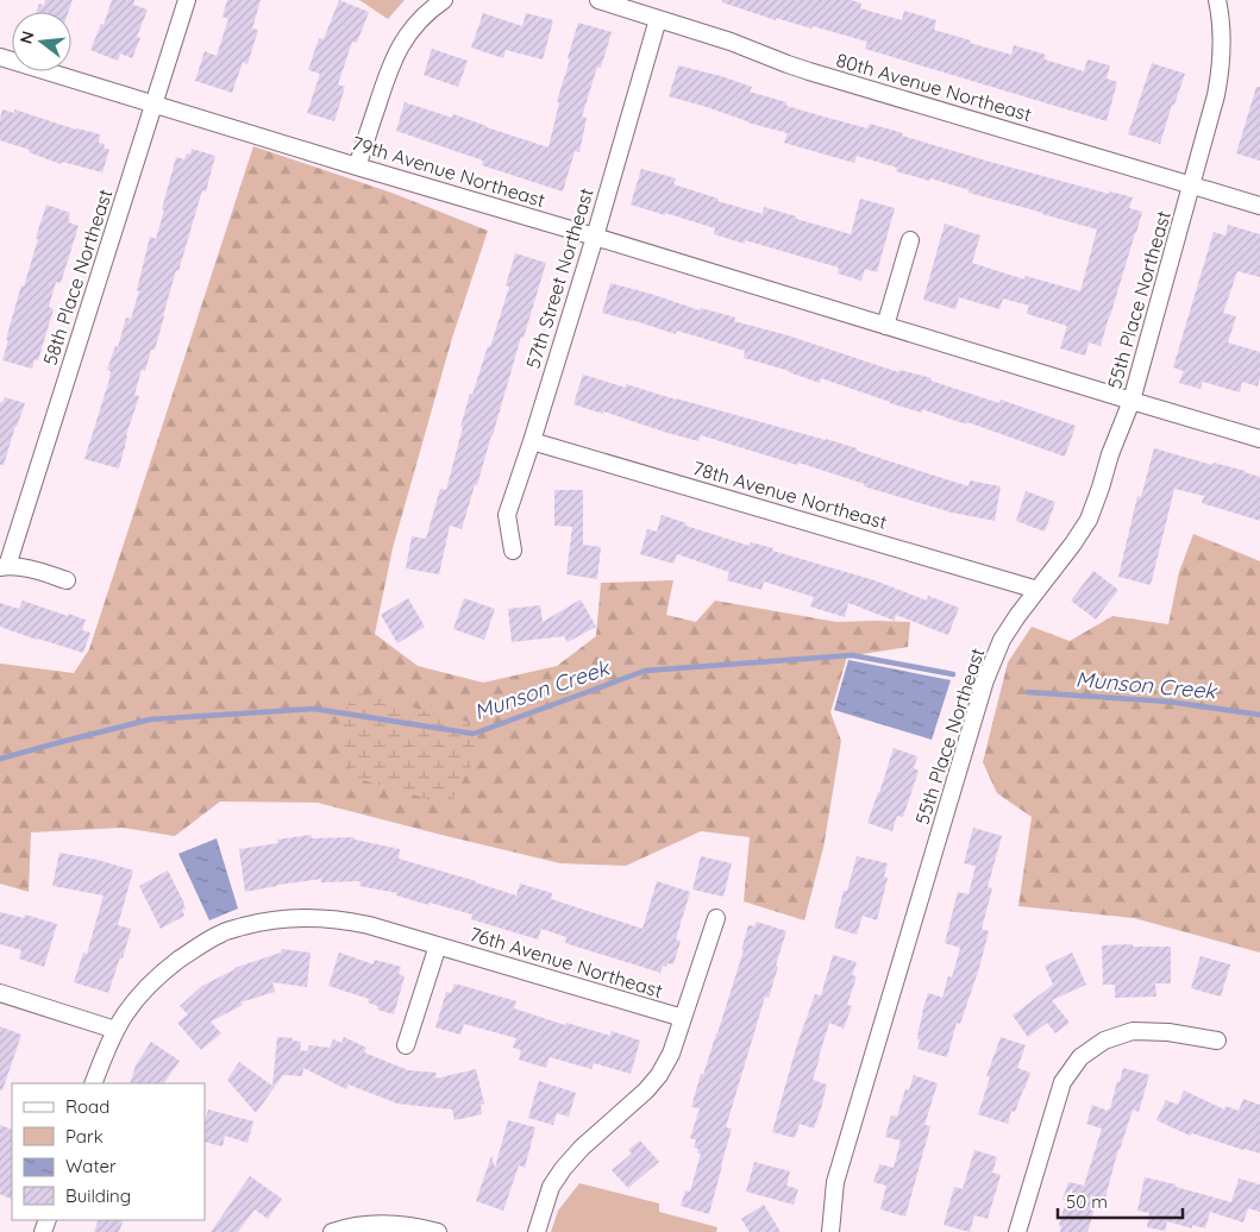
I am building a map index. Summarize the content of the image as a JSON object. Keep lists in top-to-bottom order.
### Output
{
  "streets": {
    "street": [
      "80th Avenue Northeast",
      "79th Avenue Northeast",
      "58th Place Northeast",
      "57th Street Northeast",
      "55th Place Northeast",
      "78th Avenue Northeast",
      "76th Avenue Northeast"
    ]
  },
  "crossings": [
    ["80th Avenue Northeast", "57th Street Northeast"],
    ["80th Avenue Northeast", "55th Place Northeast"],
    ["79th Avenue Northeast", "58th Place Northeast"],
    ["79th Avenue Northeast", "57th Street Northeast"],
    ["79th Avenue Northeast", "55th Place Northeast"],
    ["57th Street Northeast", "78th Avenue Northeast"],
    ["55th Place Northeast", "78th Avenue Northeast"]
  ],
  "water": ["Munson Creek"],
  "legend": [
    "Road",
    "Park",
    "Water",
    "Building"
  ],
  "scale_bar": "50 m",
  "north": "left"
}
